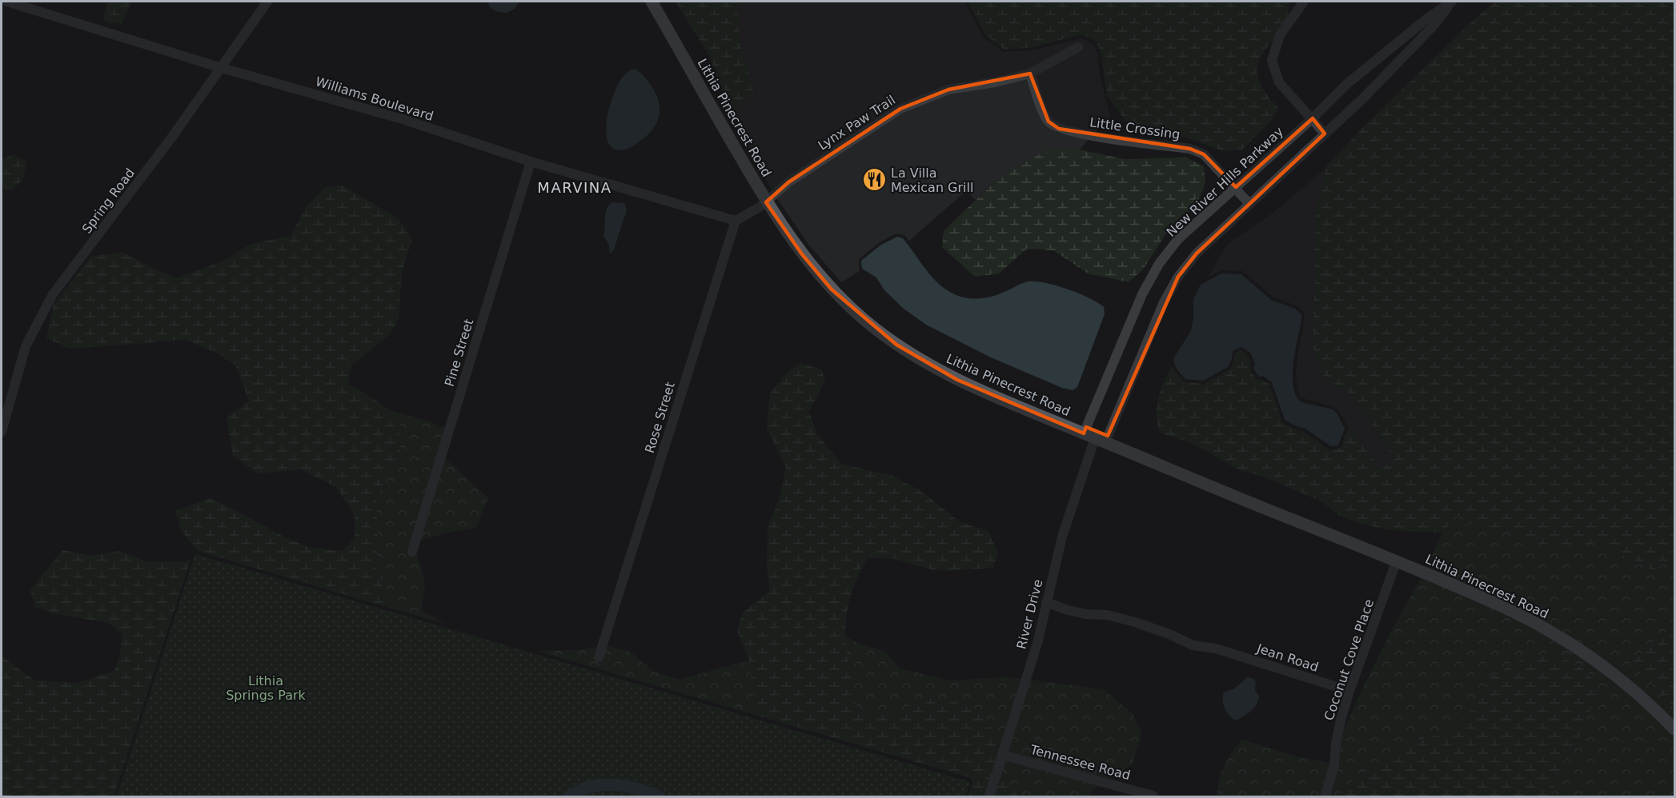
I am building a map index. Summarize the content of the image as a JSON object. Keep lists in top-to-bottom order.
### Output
{
  "streets": {
    "main road": ["Lithia Pinecrest Road"],
    "street": [
      "Williams Boulevard",
      "Lynx Paw Trail",
      "Little Crossing",
      "New River Hills Parkway",
      "Spring Road",
      "Pine Street",
      "Rose Street",
      "River Drive",
      "Jean Road",
      "Coconut Cove Place",
      "Tennessee Road"
    ]
  },
  "crossings": [
    ["Williams Boulevard", "Spring Road"],
    ["Williams Boulevard", "Pine Street"],
    ["Williams Boulevard", "Rose Street"],
    ["Lithia Pinecrest Road", "Lynx Paw Trail"],
    ["Lithia Pinecrest Road", "New River Hills Parkway"],
    ["Lithia Pinecrest Road", "River Drive"],
    ["Lithia Pinecrest Road", "Coconut Cove Place"],
    ["Lynx Paw Trail", "Little Crossing"],
    ["Little Crossing", "New River Hills Parkway"],
    ["New River Hills Parkway", "River Drive"],
    ["River Drive", "Jean Road"],
    ["River Drive", "Tennessee Road"],
    ["Jean Road", "Coconut Cove Place"]
  ],
  "districts": ["MARVINA"],
  "parks": ["Lithia Springs Park"],
  "places": {
    "restaurant": ["La Villa Mexican Grill"]
  }
}
